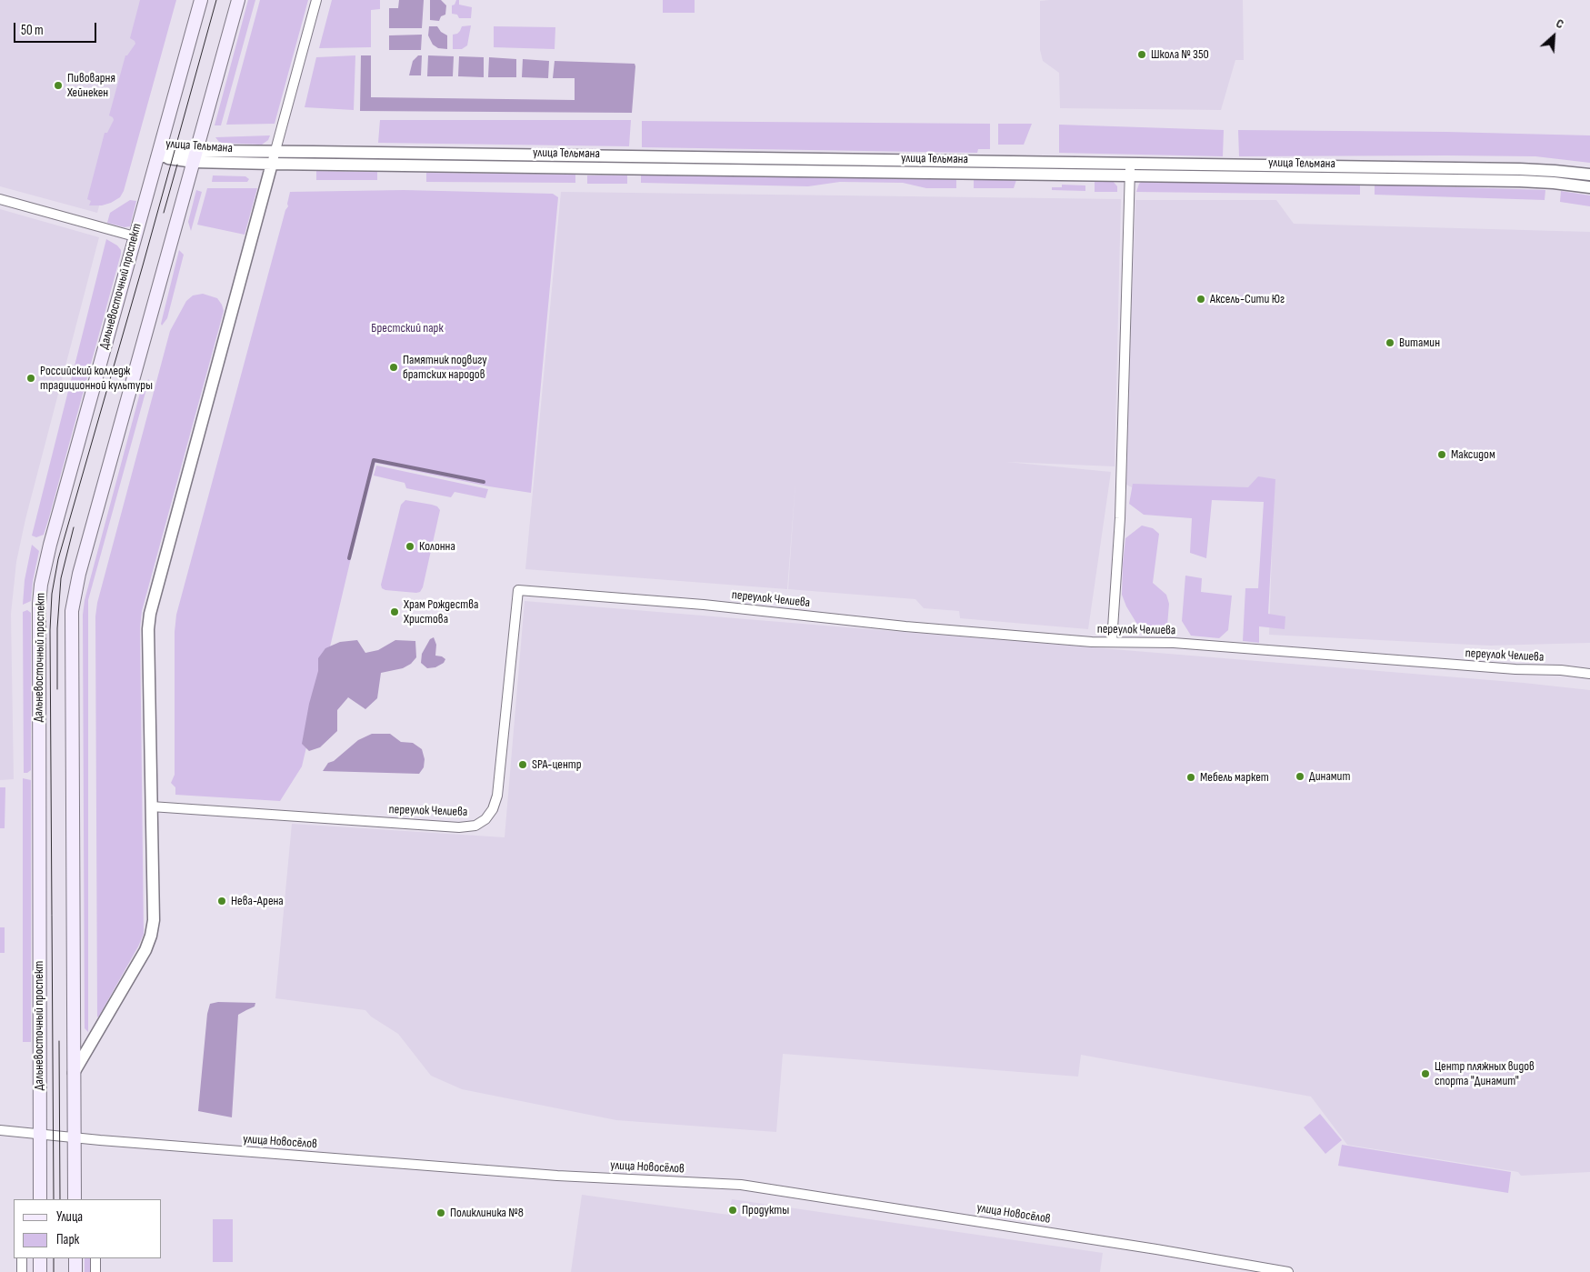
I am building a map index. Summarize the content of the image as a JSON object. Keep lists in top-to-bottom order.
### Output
{
  "streets": {
    "main road": ["Дальневосточный проспект"],
    "street": ["улица Тельмана", "переулок Челиева", "улица Новосёлов"]
  },
  "crossings": [
    ["улица Тельмана", "Дальневосточный проспект"],
    ["Дальневосточный проспект", "улица Новосёлов"]
  ],
  "parks": ["Брестский парк"],
  "places": [
    "Школа № 350",
    "Пивоварня Хейнекен",
    "Аксель-Сити Юг",
    "Витамин",
    "Памятник подвигу братских народов",
    "Российский колледж традиционной культуры",
    "Максидом",
    "Колонна",
    "Храм Рождества Христова",
    "SPA-центр",
    "Динамит",
    "Мебель маркет",
    "Нева-Арена",
    "Центр пляжных видов спорта \"Динамит\"",
    "Продукты",
    "Поликлиника №8"
  ],
  "legend": ["Улица", "Парк"],
  "scale_bar": "50 m",
  "north": "top right"
}
